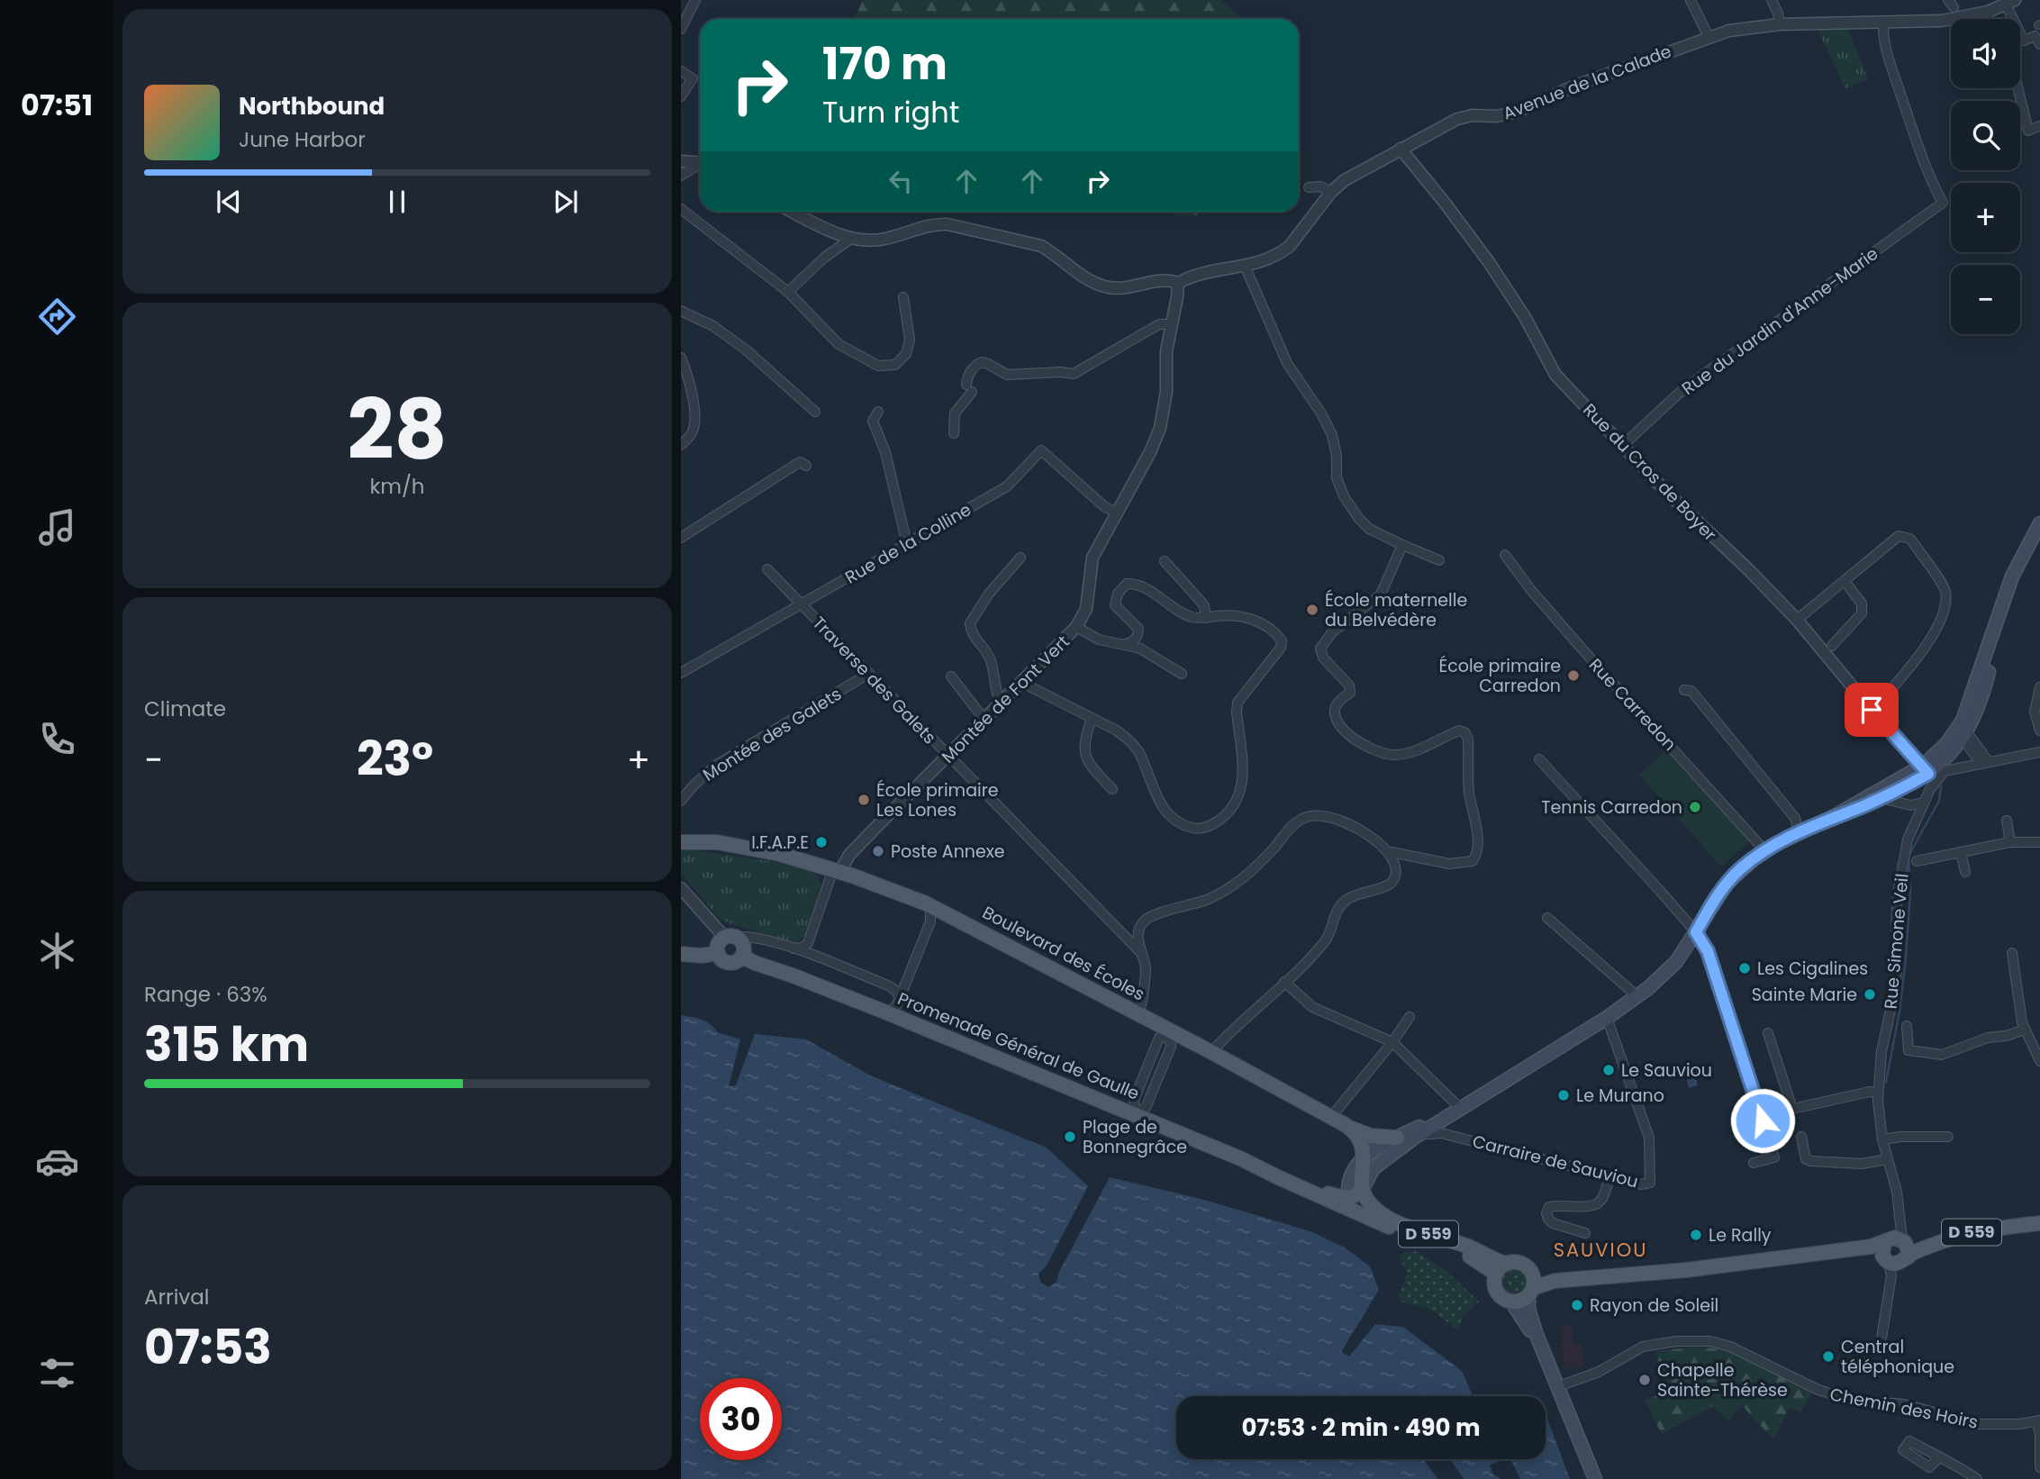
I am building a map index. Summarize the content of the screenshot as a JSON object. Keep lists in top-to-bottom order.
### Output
{
  "streets": {
    "main road": ["Boulevard des Écoles", "Promenade Général de Gaulle", "D 559"],
    "street": [
      "Avenue de la Calade",
      "Rue du Jardin d'Anne-Marie",
      "Rue du Cros de Boyer",
      "Rue de la Colline",
      "Traverse des Galets",
      "Montée de Font Vert",
      "Rue Carredon",
      "Montée des Galets",
      "Rue Simone Veil",
      "Carraire de Sauviou",
      "Chemin des Hoirs"
    ]
  },
  "crossings": [
    ["Avenue de la Calade", "Rue du Jardin d'Anne-Marie"],
    ["Avenue de la Calade", "Rue du Cros de Boyer"],
    ["Avenue de la Calade", "Montée de Font Vert"],
    ["Rue du Jardin d'Anne-Marie", "Rue du Cros de Boyer"],
    ["Rue de la Colline", "Traverse des Galets"],
    ["Rue de la Colline", "Montée de Font Vert"],
    ["Traverse des Galets", "Montée de Font Vert"],
    ["Traverse des Galets", "Montée des Galets"],
    ["Montée de Font Vert", "Boulevard des Écoles"],
    ["Rue Simone Veil", "D 559"],
    ["Promenade Général de Gaulle", "D 559"]
  ],
  "districts": ["SAUVIOU"],
  "places": [
    "École maternelle du Belvédère",
    "École primaire Carredon",
    "École primaire Les Lones",
    "Tennis Carredon",
    "I.F.A.P.E",
    "Poste Annexe",
    "Les Cigalines",
    "Sainte Marie",
    "Le Sauviou",
    "Le Murano",
    "Plage de Bonnegrâce",
    "Le Rally",
    "Rayon de Soleil",
    "Central téléphonique",
    "Chapelle Sainte-Thérèse"
  ],
  "page": {
    "tabs": "07:51",
    "map_buttons": ["+", "−"],
    "turn": ["170 m", "Turn right"],
    "song": ["Northbound", "June Harbor"],
    "tile": [
      ["28", "km/h"],
      "Climate",
      ["Range · 63%", "315 km"],
      ["Arrival", "07:53"]
    ],
    "heat": ["−", "23°", "+"],
    "limit": "30",
    "trip": "07:53 · 2 min · 490 m"
  }
}
